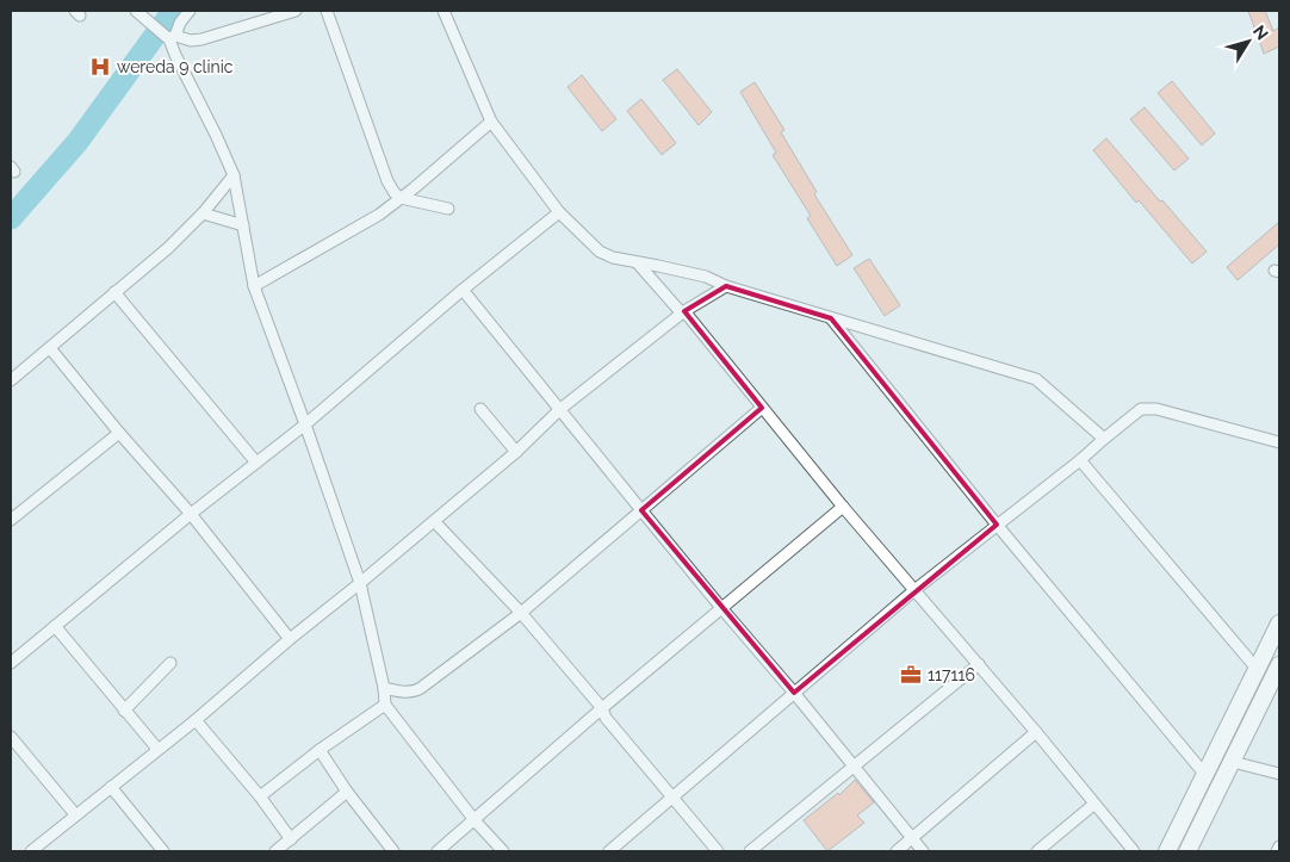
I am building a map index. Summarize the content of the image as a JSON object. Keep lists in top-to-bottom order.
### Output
{
  "places": {
    "hospital": ["wereda 9 clinic"],
    "office": ["117116"]
  },
  "north": "top right"
}
